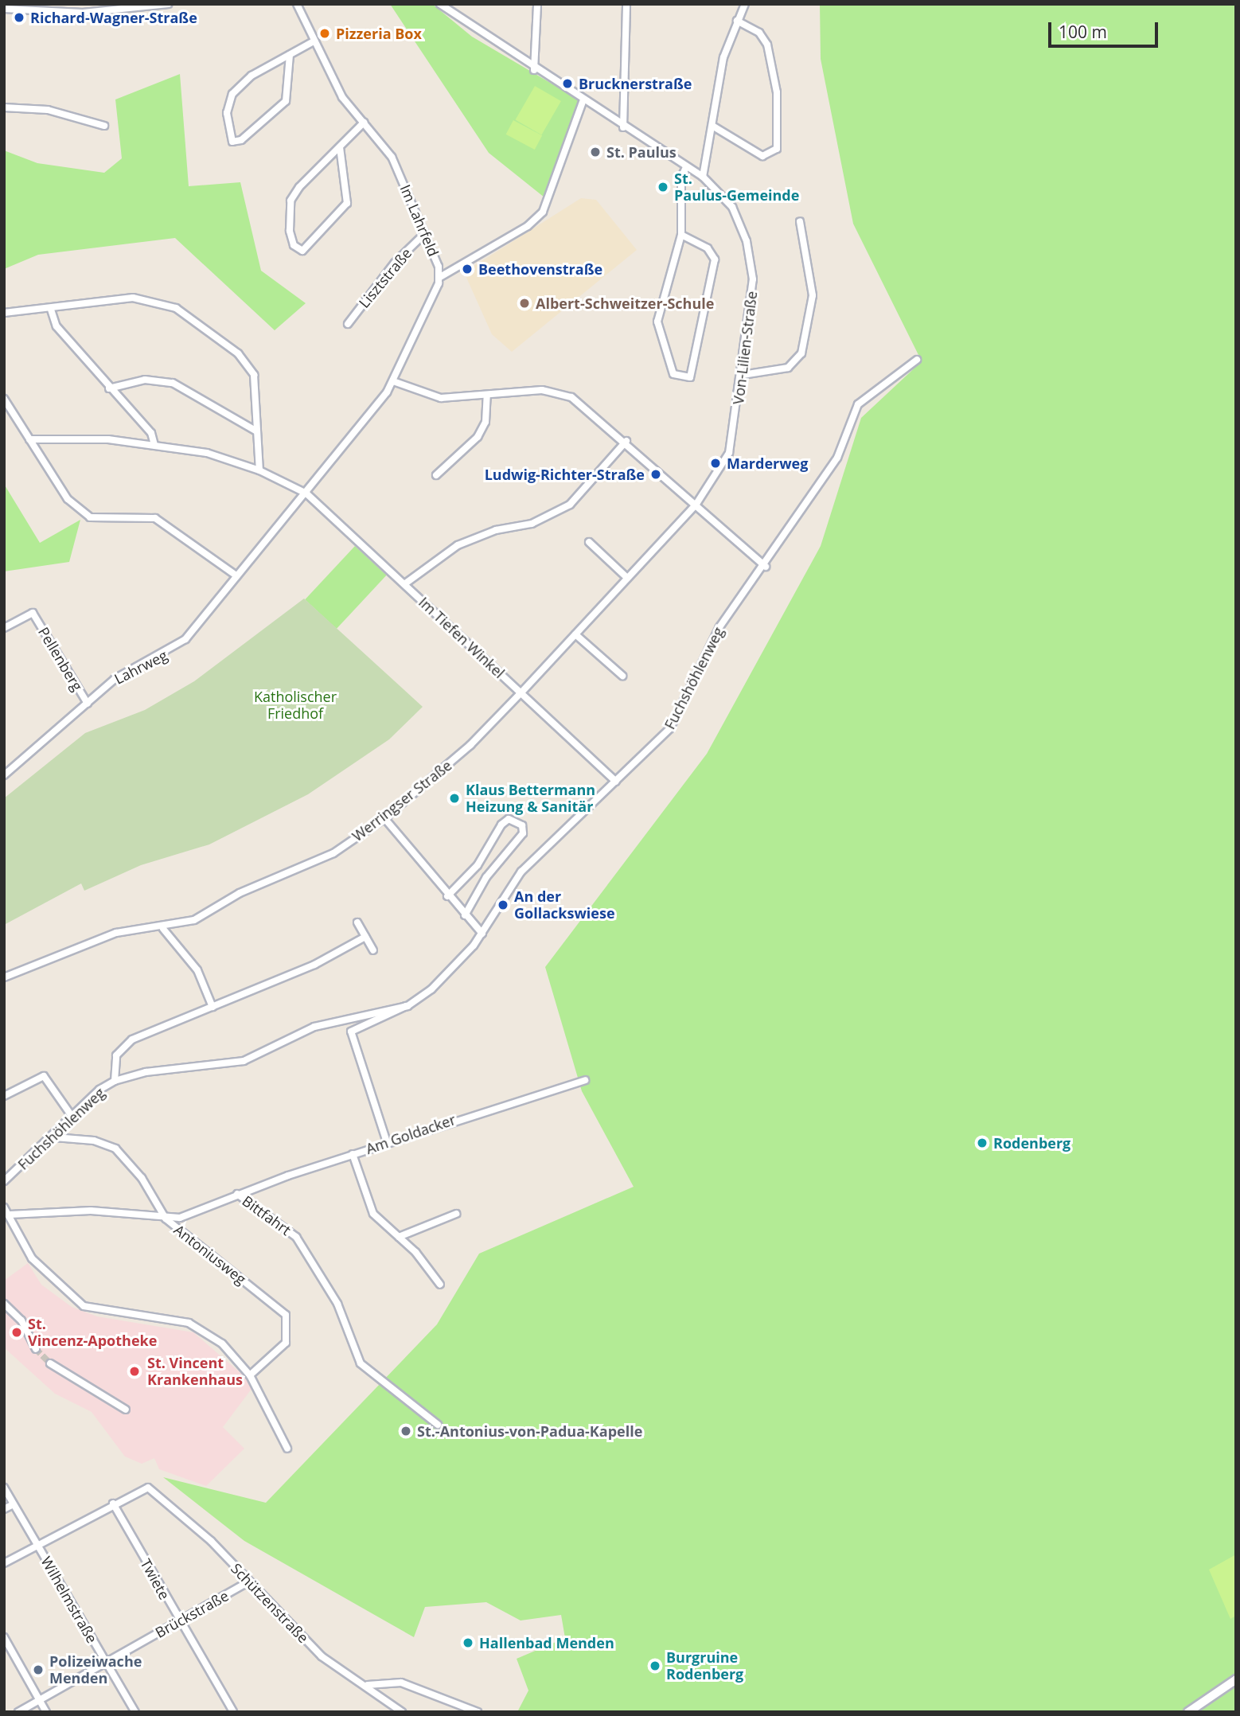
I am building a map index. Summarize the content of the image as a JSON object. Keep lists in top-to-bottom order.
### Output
{
  "streets": {
    "street": [
      "Im Lahrfeld",
      "Lisztstraße",
      "Von-Lilien-Straße",
      "Im Tiefen Winkel",
      "Pellenberg",
      "Lahrweg",
      "Fuchshöhlenweg",
      "Werringser Straße",
      "Am Goldacker",
      "Bittfahrt",
      "Antoniusweg",
      "Twiete",
      "Wilhelmstraße",
      "Schützenstraße",
      "Brückstraße"
    ]
  },
  "crossings": [
    ["Im Lahrfeld", "Lisztstraße"],
    ["Von-Lilien-Straße", "Werringser Straße"],
    ["Im Tiefen Winkel", "Lahrweg"],
    ["Im Tiefen Winkel", "Fuchshöhlenweg"],
    ["Im Tiefen Winkel", "Werringser Straße"],
    ["Pellenberg", "Lahrweg"],
    ["Fuchshöhlenweg", "Antoniusweg"],
    ["Am Goldacker", "Bittfahrt"],
    ["Bittfahrt", "Antoniusweg"],
    ["Twiete", "Schützenstraße"],
    ["Twiete", "Brückstraße"],
    ["Wilhelmstraße", "Brückstraße"],
    ["Schützenstraße", "Brückstraße"]
  ],
  "parks": ["Katholischer Friedhof"],
  "places": [
    "Richard-Wagner-Straße",
    "Pizzeria Box",
    "Brucknerstraße",
    "St. Paulus",
    "St. Paulus-Gemeinde",
    "Beethovenstraße",
    "Albert-Schweitzer-Schule",
    "Marderweg",
    "Ludwig-Richter-Straße",
    "Klaus Bettermann Heizung & Sanitär",
    "An der Gollackswiese",
    "Rodenberg",
    "St. Vincenz-Apotheke",
    "St. Vincent Krankenhaus",
    "St.-Antonius-von-Padua-Kapelle",
    "Hallenbad Menden",
    "Burgruine Rodenberg",
    "Polizeiwache Menden"
  ],
  "scale_bar": "100 m"
}
